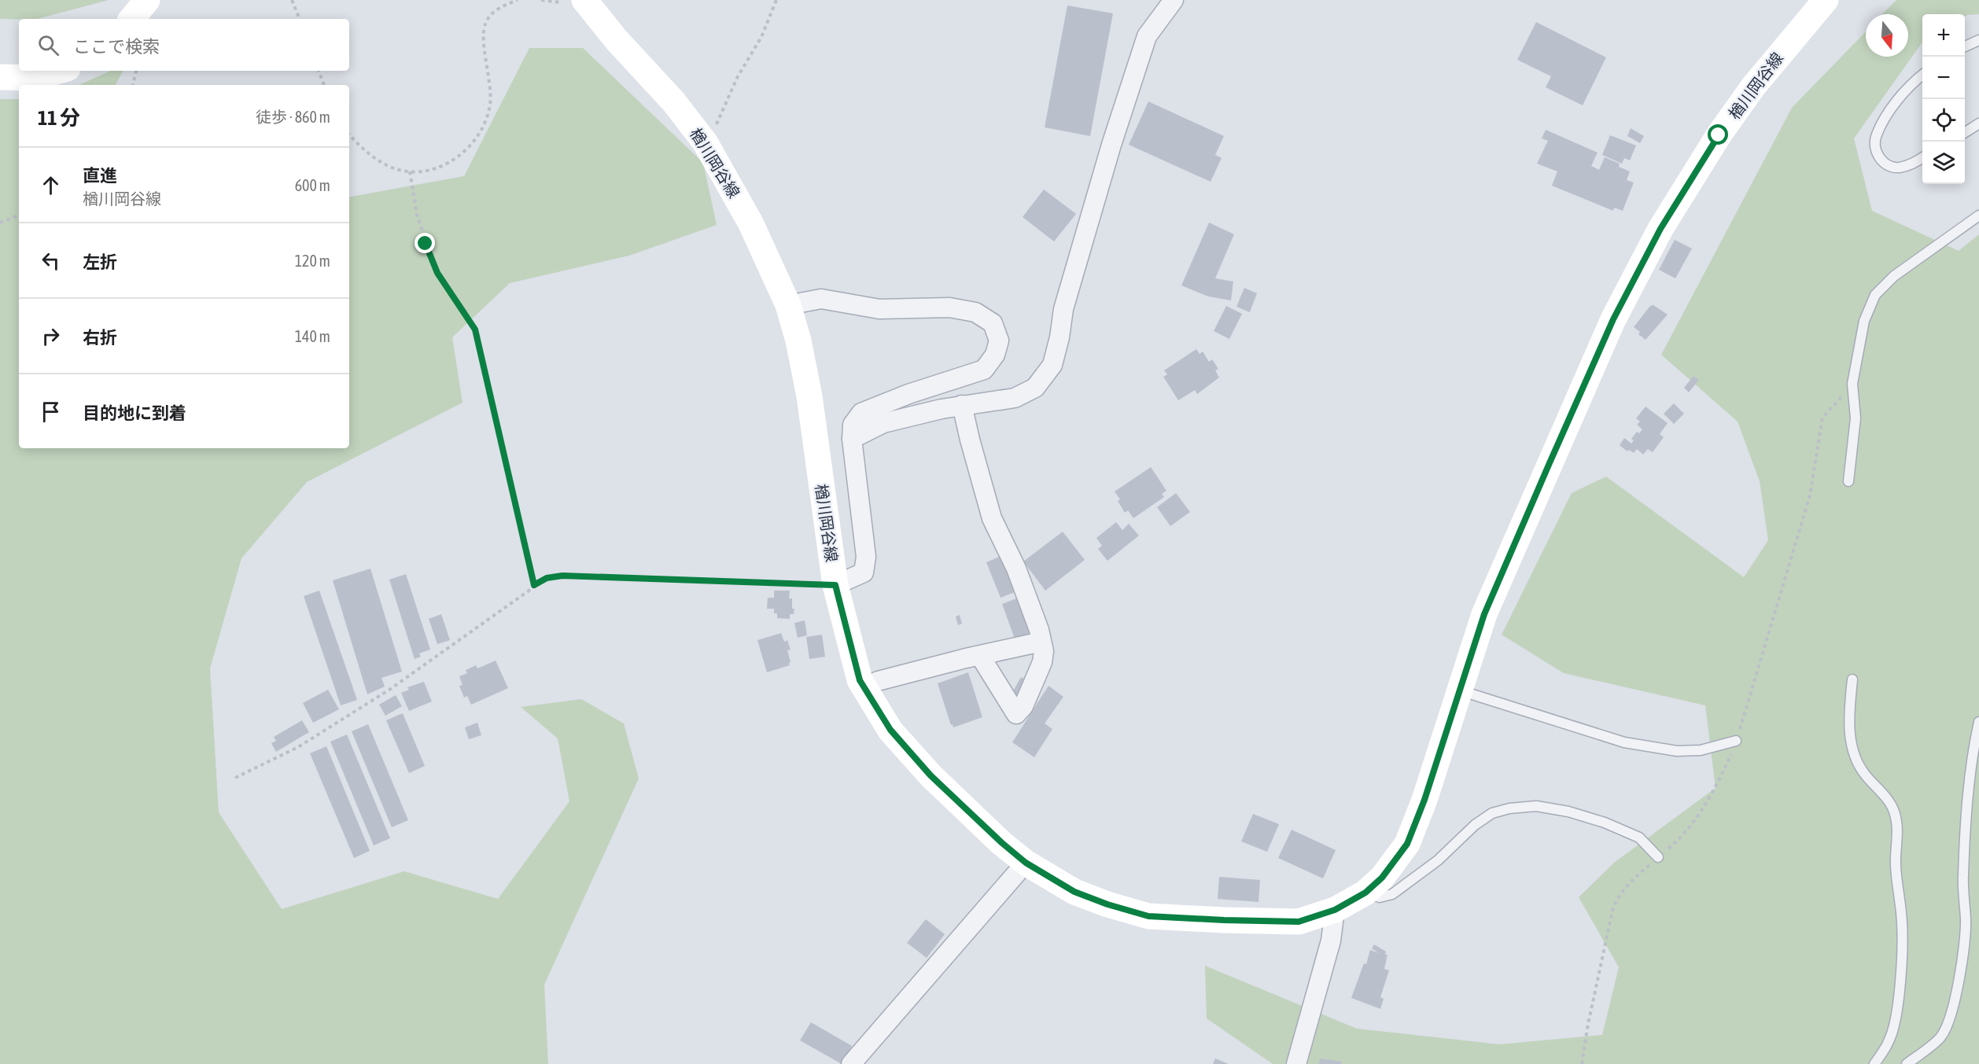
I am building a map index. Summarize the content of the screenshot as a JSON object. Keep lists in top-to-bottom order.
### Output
{
  "streets": {
    "main road": ["楢川岡谷線"]
  },
  "north": "bottom",
  "page": {
    "map_buttons": ["+", "−"],
    "search": "ここで検索",
    "heading": ["11 分", "徒歩 · 860 m"],
    "list": [
      ["直進", "楢川岡谷線", "600 m"],
      ["左折", "120 m"],
      ["右折", "140 m"],
      "目的地に到着"
    ]
  }
}
